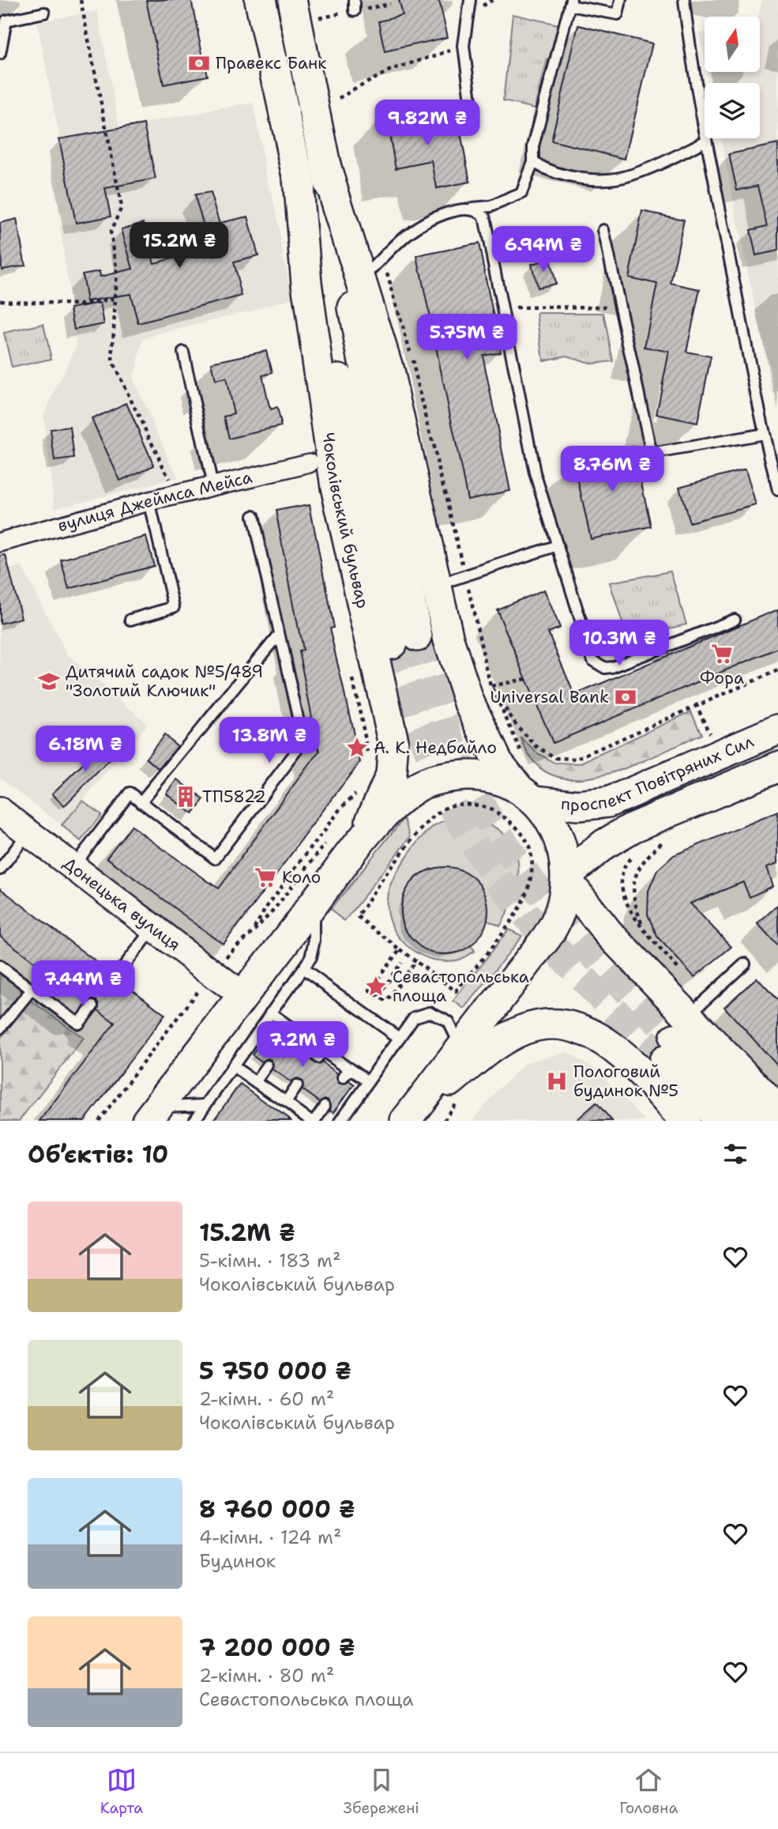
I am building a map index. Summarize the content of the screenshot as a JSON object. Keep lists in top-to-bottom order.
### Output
{
  "streets": {
    "main road": ["Чоколівський бульвар", "проспект Повітряних Сил"],
    "street": ["вулиця Джеймса Мейса", "Донецька вулиця"]
  },
  "crossings": [
    ["Чоколівський бульвар", "проспект Повітряних Сил"]
  ],
  "places": {
    "bank": ["Правекс Банк", "Universal Bank"],
    "supermarket": ["Фора", "Коло"],
    "school or university": ["Дитячий садок №5/489 \"Золотий Ключик\""],
    "place": ["А. К. Недбайло", "Севастопольська площа"],
    "building": ["ТП5822"],
    "hospital": ["Пологовий будинок №5"]
  },
  "north": "top",
  "page": {
    "price": [
      "9.82M ₴",
      "15.2M ₴",
      "6.94M ₴",
      "5.75M ₴",
      "8.76M ₴",
      "10.3M ₴",
      "13.8M ₴",
      "6.18M ₴",
      "7.44M ₴",
      "7.2M ₴"
    ],
    "heading": "Об’єктів: 10",
    "list": [
      {
        "name": "15.2M ₴",
        "note": "5-кімн. · 183 m² · Чоколівський бульвар"
      },
      {
        "name": "5 750 000 ₴",
        "note": "2-кімн. · 60 m² · Чоколівський бульвар"
      },
      {
        "name": "8 760 000 ₴",
        "note": "4-кімн. · 124 m² · Будинок"
      },
      {
        "name": "7 200 000 ₴",
        "note": "2-кімн. · 80 m² · Севастопольська площа"
      }
    ],
    "tabs": ["Карта", "Збережені", "Головна"]
  }
}
